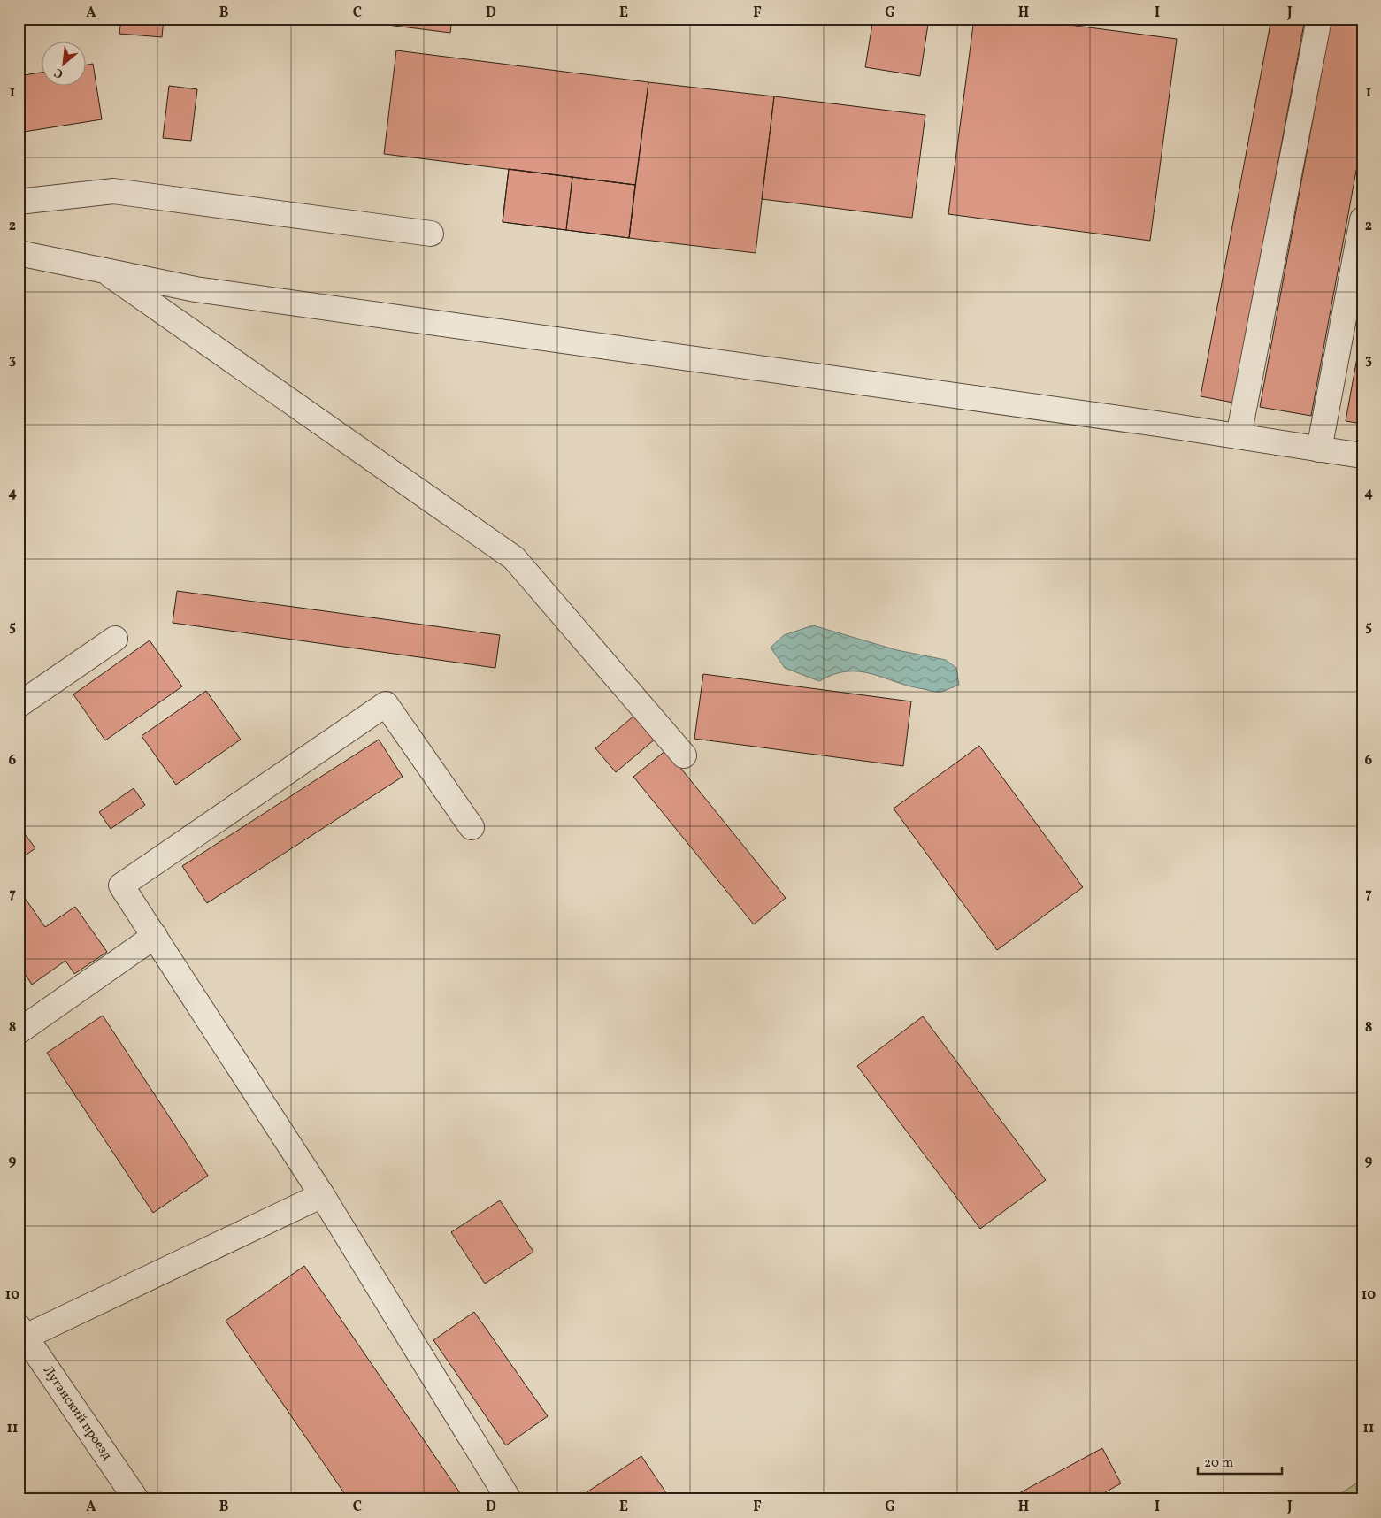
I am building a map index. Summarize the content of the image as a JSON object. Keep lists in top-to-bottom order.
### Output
{
  "streets": {
    "street": ["Луганский проезд"]
  },
  "scale_bar": "20 m",
  "north": "bottom left",
  "grid": {
    "columns": [
      "A",
      "B",
      "C",
      "D",
      "E",
      "F",
      "G",
      "H",
      "I",
      "J"
    ],
    "rows": [
      "1",
      "2",
      "3",
      "4",
      "5",
      "6",
      "7",
      "8",
      "9",
      "10",
      "11"
    ]
  }
}
